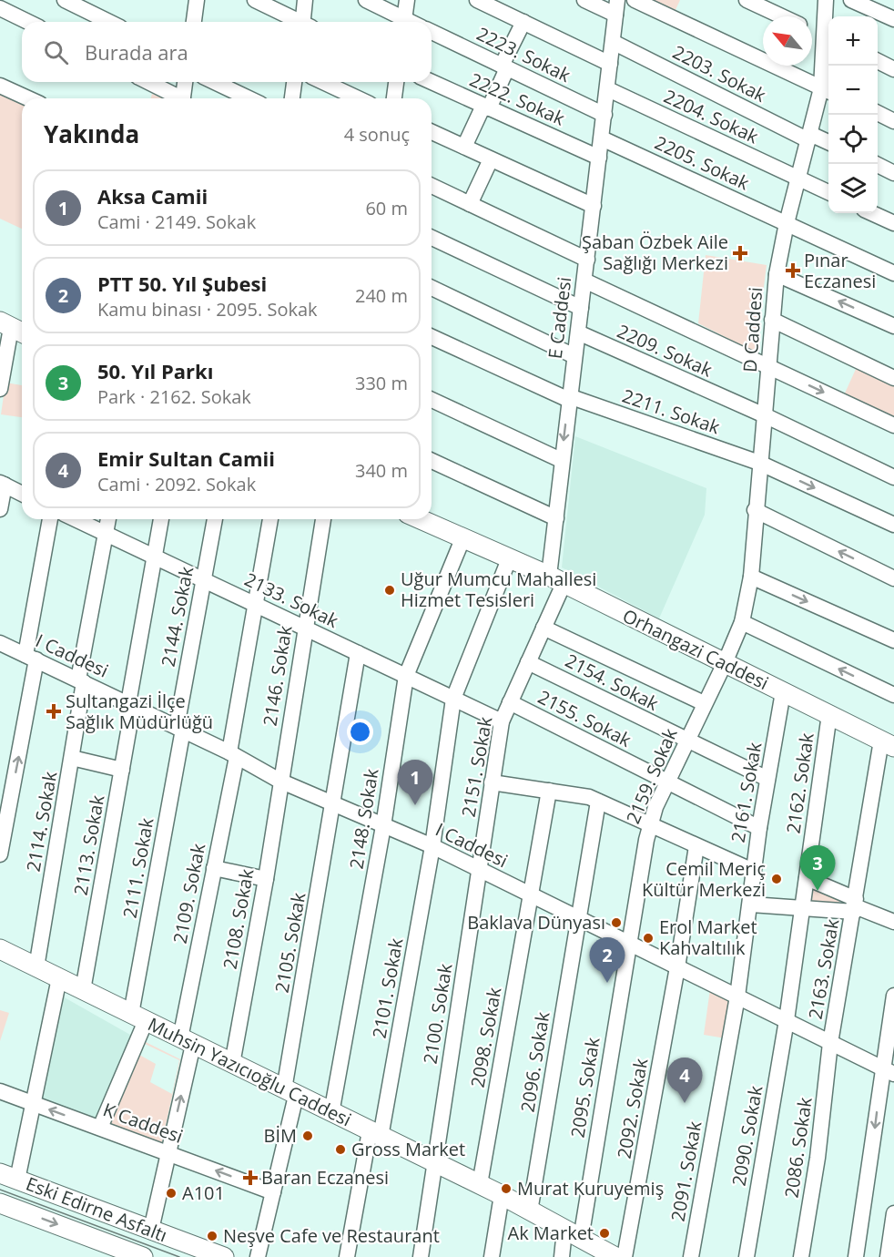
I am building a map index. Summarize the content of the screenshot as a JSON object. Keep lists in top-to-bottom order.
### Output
{
  "streets": {
    "main road": ["Orhangazi Caddesi", "Muhsin Yazıcıoğlu Caddesi", "Eski Edirne Asfaltı"],
    "street": [
      "2223. Sokak",
      "2203. Sokak",
      "2222. Sokak",
      "2204. Sokak",
      "2205. Sokak",
      "E Caddesi",
      "D Caddesi",
      "2209. Sokak",
      "2211. Sokak",
      "2133. Sokak",
      "2144. Sokak",
      "I Caddesi",
      "2146. Sokak",
      "2154. Sokak",
      "2155. Sokak",
      "2151. Sokak",
      "2159. Sokak",
      "2162. Sokak",
      "2161. Sokak",
      "2148. Sokak",
      "2114. Sokak",
      "2113. Sokak",
      "2111. Sokak",
      "2109. Sokak",
      "2108. Sokak",
      "2105. Sokak",
      "2163. Sokak",
      "2101. Sokak",
      "2100. Sokak",
      "2098. Sokak",
      "2096. Sokak",
      "2095. Sokak",
      "2092. Sokak",
      "K Caddesi",
      "2090. Sokak",
      "2086. Sokak",
      "2091. Sokak"
    ]
  },
  "crossings": [
    ["2223. Sokak", "E Caddesi"],
    ["2203. Sokak", "E Caddesi"],
    ["2203. Sokak", "D Caddesi"],
    ["2222. Sokak", "E Caddesi"],
    ["2204. Sokak", "E Caddesi"],
    ["2204. Sokak", "D Caddesi"],
    ["2205. Sokak", "E Caddesi"],
    ["2205. Sokak", "D Caddesi"],
    ["E Caddesi", "2209. Sokak"],
    ["E Caddesi", "2211. Sokak"],
    ["E Caddesi", "Orhangazi Caddesi"],
    ["E Caddesi", "2151. Sokak"],
    ["D Caddesi", "2209. Sokak"],
    ["D Caddesi", "2211. Sokak"],
    ["D Caddesi", "Orhangazi Caddesi"],
    ["D Caddesi", "2159. Sokak"],
    ["2133. Sokak", "2144. Sokak"],
    ["2133. Sokak", "2146. Sokak"],
    ["2133. Sokak", "2151. Sokak"],
    ["2133. Sokak", "2148. Sokak"],
    ["2133. Sokak", "2114. Sokak"],
    ["2133. Sokak", "2113. Sokak"],
    ["2133. Sokak", "2109. Sokak"],
    ["2133. Sokak", "2105. Sokak"],
    ["2133. Sokak", "2101. Sokak"],
    ["2144. Sokak", "I Caddesi"],
    ["2144. Sokak", "2111. Sokak"],
    ["Orhangazi Caddesi", "2151. Sokak"],
    ["Orhangazi Caddesi", "2159. Sokak"],
    ["Orhangazi Caddesi", "2162. Sokak"],
    ["Orhangazi Caddesi", "2161. Sokak"],
    ["Orhangazi Caddesi", "2148. Sokak"],
    ["Orhangazi Caddesi", "2163. Sokak"],
    ["Orhangazi Caddesi", "2101. Sokak"],
    ["I Caddesi", "2146. Sokak"],
    ["I Caddesi", "2151. Sokak"],
    ["I Caddesi", "2159. Sokak"],
    ["I Caddesi", "2162. Sokak"],
    ["I Caddesi", "2161. Sokak"],
    ["I Caddesi", "2148. Sokak"],
    ["I Caddesi", "2114. Sokak"],
    ["I Caddesi", "2113. Sokak"],
    ["I Caddesi", "2111. Sokak"],
    ["I Caddesi", "2109. Sokak"],
    ["I Caddesi", "2108. Sokak"],
    ["I Caddesi", "2105. Sokak"],
    ["I Caddesi", "2163. Sokak"],
    ["I Caddesi", "2101. Sokak"],
    ["I Caddesi", "2100. Sokak"],
    ["I Caddesi", "2098. Sokak"],
    ["I Caddesi", "2096. Sokak"],
    ["I Caddesi", "2095. Sokak"],
    ["I Caddesi", "2092. Sokak"],
    ["I Caddesi", "2090. Sokak"],
    ["I Caddesi", "2086. Sokak"],
    ["I Caddesi", "2091. Sokak"],
    ["2146. Sokak", "2108. Sokak"],
    ["2154. Sokak", "2151. Sokak"],
    ["2154. Sokak", "2159. Sokak"],
    ["2154. Sokak", "2161. Sokak"],
    ["2155. Sokak", "2151. Sokak"],
    ["2155. Sokak", "2159. Sokak"],
    ["2155. Sokak", "2161. Sokak"],
    ["2151. Sokak", "2100. Sokak"],
    ["2159. Sokak", "2095. Sokak"],
    ["2162. Sokak", "2090. Sokak"],
    ["2161. Sokak", "2091. Sokak"],
    ["2148. Sokak", "Muhsin Yazıcıoğlu Caddesi"],
    ["2114. Sokak", "Muhsin Yazıcıoğlu Caddesi"],
    ["2113. Sokak", "Muhsin Yazıcıoğlu Caddesi"],
    ["2111. Sokak", "Muhsin Yazıcıoğlu Caddesi"],
    ["2111. Sokak", "K Caddesi"],
    ["2109. Sokak", "Muhsin Yazıcıoğlu Caddesi"],
    ["2109. Sokak", "K Caddesi"],
    ["2109. Sokak", "Eski Edirne Asfaltı"],
    ["2108. Sokak", "Muhsin Yazıcıoğlu Caddesi"],
    ["2105. Sokak", "Muhsin Yazıcıoğlu Caddesi"],
    ["2105. Sokak", "K Caddesi"],
    ["2163. Sokak", "2086. Sokak"],
    ["2101. Sokak", "Muhsin Yazıcıoğlu Caddesi"],
    ["2100. Sokak", "Muhsin Yazıcıoğlu Caddesi"],
    ["2098. Sokak", "Muhsin Yazıcıoğlu Caddesi"],
    ["2096. Sokak", "Muhsin Yazıcıoğlu Caddesi"],
    ["Muhsin Yazıcıoğlu Caddesi", "2095. Sokak"]
  ],
  "one_way": ["K Caddesi"],
  "places": {
    "health": [
      "Şaban Özbek Aile Sağlığı Merkezi",
      "Pınar Eczanesi",
      "Sultangazi İlçe Sağlık Müdürlüğü",
      "Baran Eczanesi"
    ],
    "other": [
      "Uğur Mumcu Mahallesi Hizmet Tesisleri",
      "Cemil Meriç Kültür Merkezi",
      "Baklava Dünyası",
      "Erol Market Kahvaltılık",
      "BİM",
      "Gross Market",
      "Murat Kuruyemiş",
      "A101",
      "Ak Market",
      "Neşve Cafe ve Restaurant"
    ]
  },
  "north": "top left",
  "page": {
    "map_buttons": ["+", "−"],
    "search": "Burada ara",
    "heading": ["Yakında", "4 sonuç"],
    "list": [
      {
        "mark": "1",
        "name": "Aksa Camii",
        "note": "Cami · 2149. Sokak",
        "value": "60 m"
      },
      {
        "mark": "2",
        "name": "PTT 50. Yıl Şubesi",
        "note": "Kamu binası · 2095. Sokak",
        "value": "240 m"
      },
      {
        "mark": "3",
        "name": "50. Yıl Parkı",
        "note": "Park · 2162. Sokak",
        "value": "330 m"
      },
      {
        "mark": "4",
        "name": "Emir Sultan Camii",
        "note": "Cami · 2092. Sokak",
        "value": "340 m"
      }
    ],
    "pins": [
      "1",
      "3",
      "2",
      "4"
    ]
  }
}
